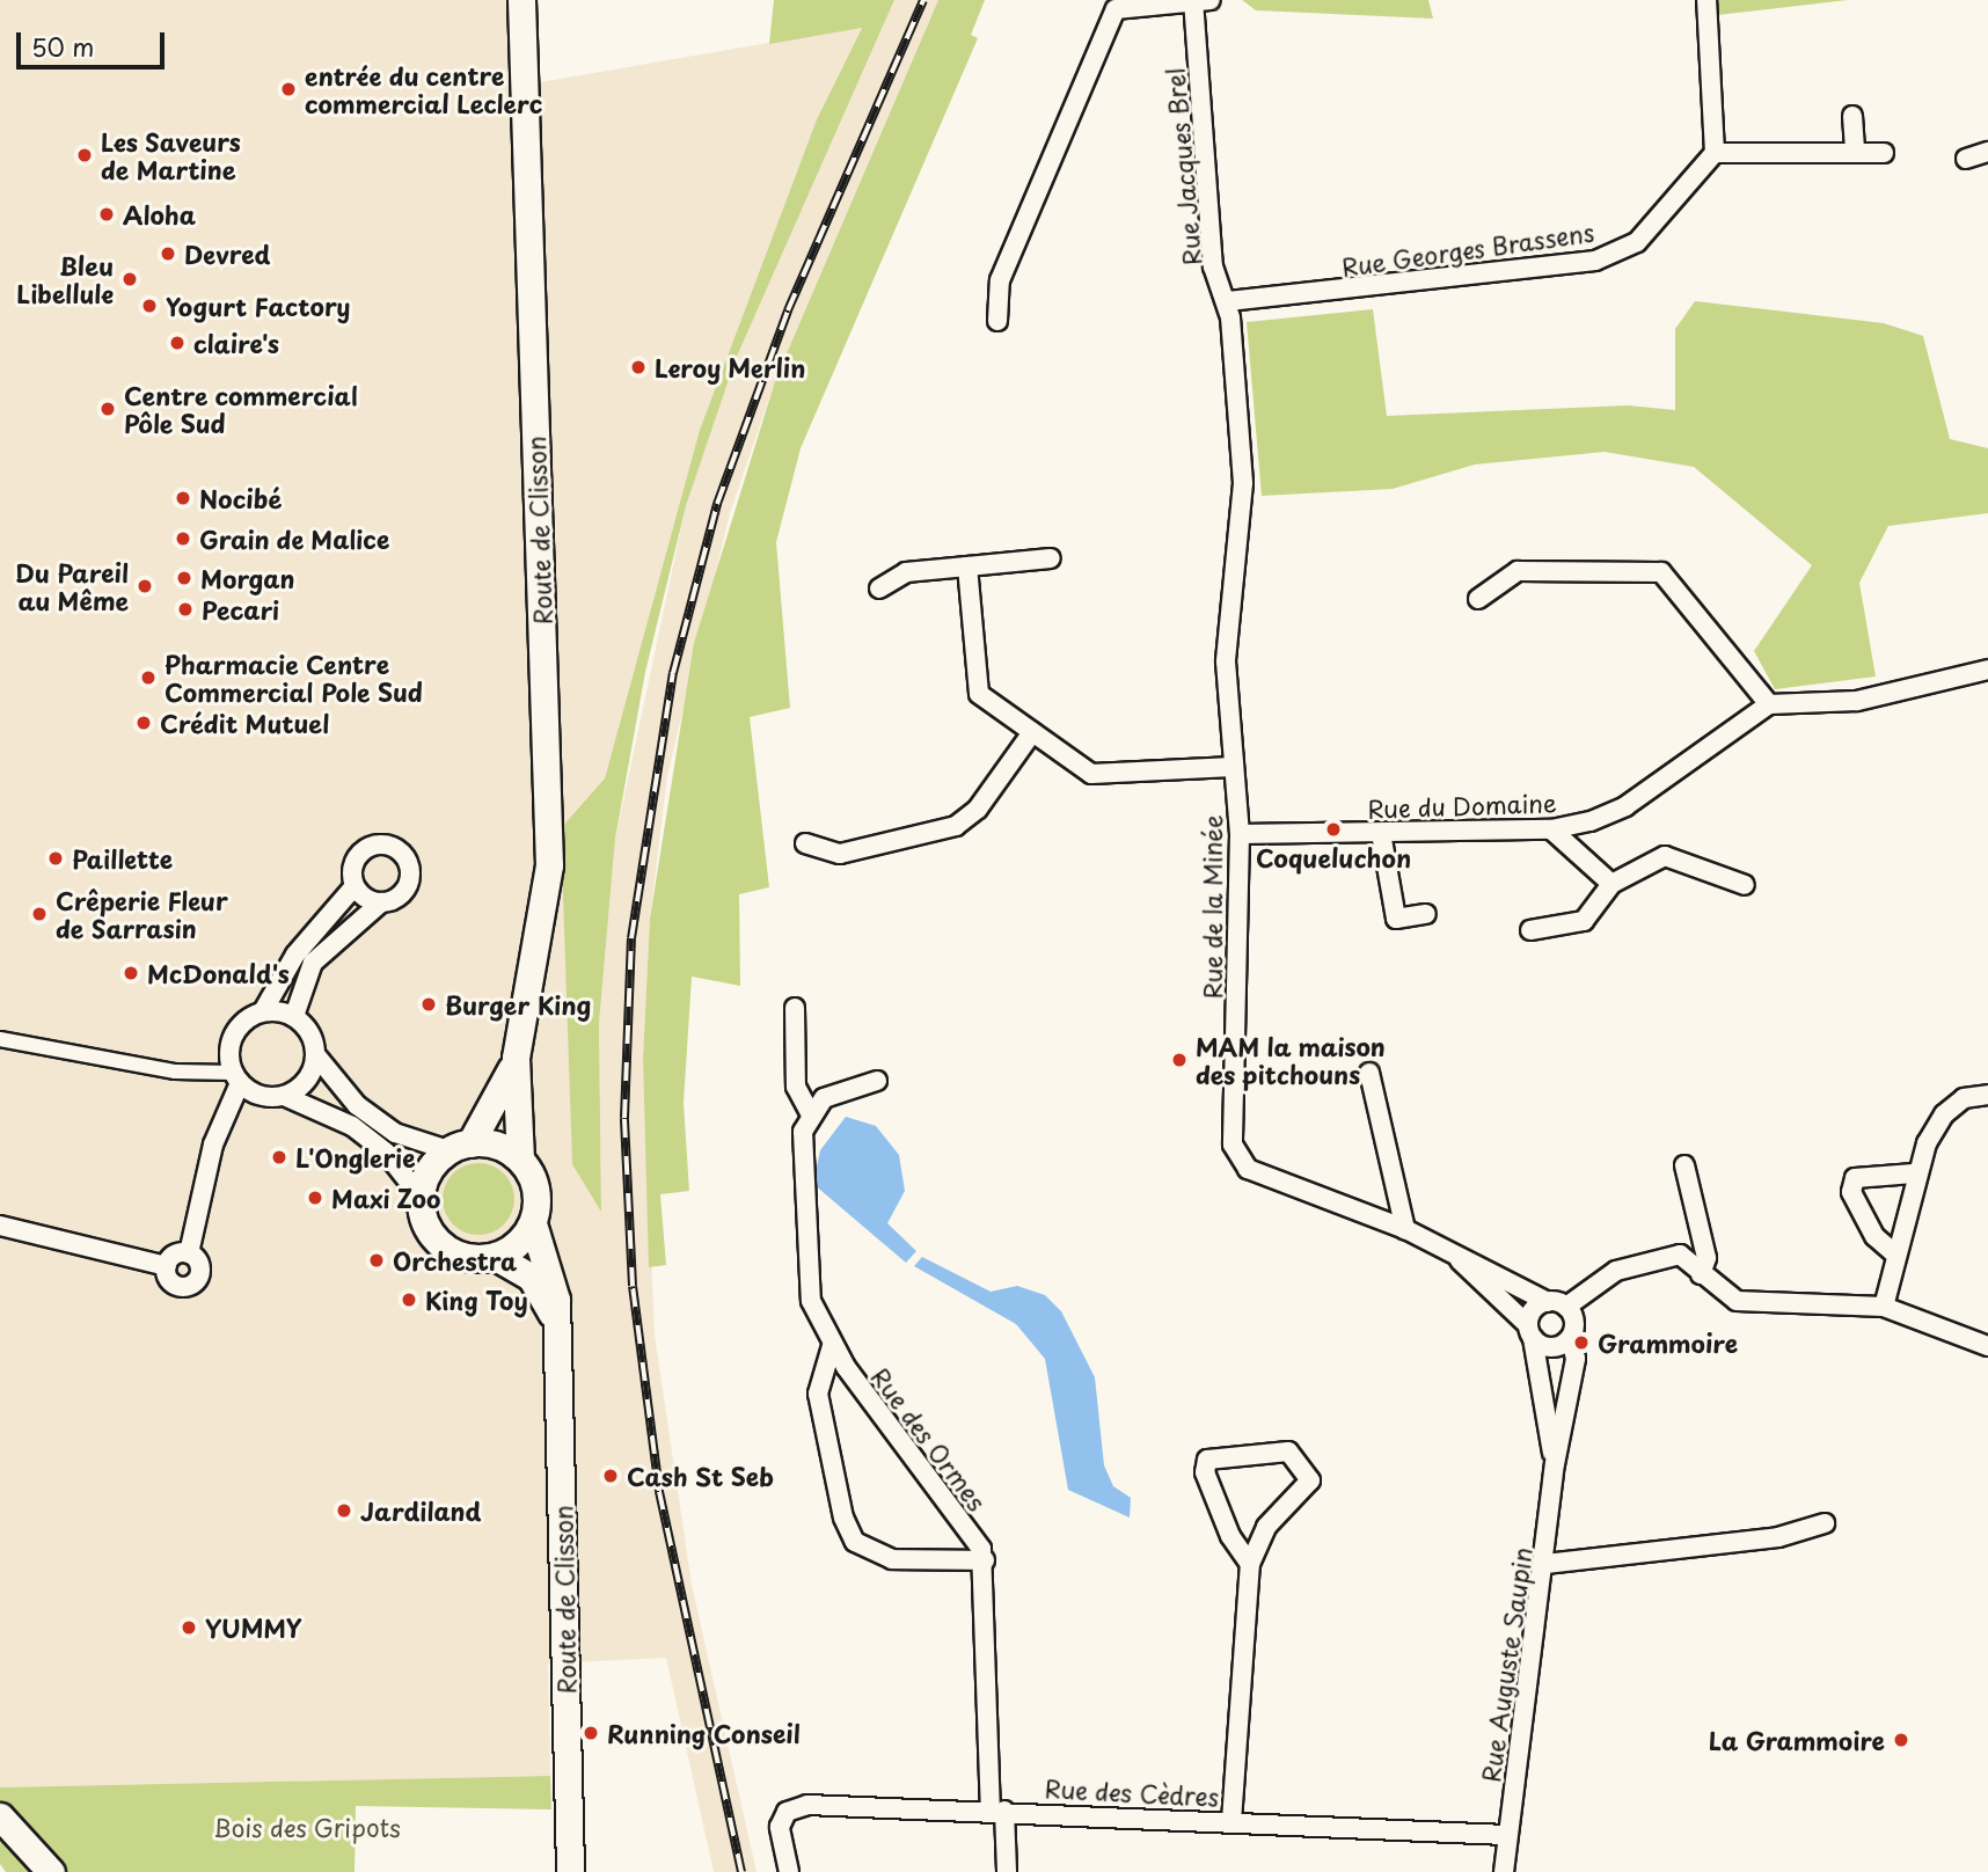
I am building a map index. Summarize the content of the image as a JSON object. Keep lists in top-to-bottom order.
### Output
{
  "streets": {
    "main road": ["Route de Clisson"],
    "street": [
      "Rue Jacques Brel",
      "Rue Georges Brassens",
      "Rue du Domaine",
      "Rue de la Minée",
      "Rue des Ormes",
      "Rue Auguste Saupin",
      "Rue des Cèdres"
    ]
  },
  "crossings": [
    ["Rue Jacques Brel", "Rue Georges Brassens"],
    ["Rue Jacques Brel", "Rue de la Minée"],
    ["Rue du Domaine", "Rue de la Minée"],
    ["Rue de la Minée", "Rue Auguste Saupin"],
    ["Rue Auguste Saupin", "Rue des Cèdres"]
  ],
  "parks": ["Bois des Gripots"],
  "places": [
    "entrée du centre commercial Leclerc",
    "Les Saveurs de Martine",
    "Aloha",
    "Devred",
    "Bleu Libellule",
    "Yogurt Factory",
    "claire's",
    "Leroy Merlin",
    "Centre commercial Pôle Sud",
    "Nocibé",
    "Grain de Malice",
    "Morgan",
    "Du Pareil au Même",
    "Pecari",
    "Pharmacie Centre Commercial Pole Sud",
    "Crédit Mutuel",
    "Coqueluchon",
    "Paillette",
    "Crêperie Fleur de Sarrasin",
    "McDonald's",
    "Burger King",
    "MAM la maison des pitchouns",
    "L'Onglerie",
    "Maxi Zoo",
    "Orchestra",
    "King Toy",
    "Grammoire",
    "Cash St Seb",
    "Jardiland",
    "YUMMY",
    "Running Conseil",
    "La Grammoire"
  ],
  "scale_bar": "50 m"
}
